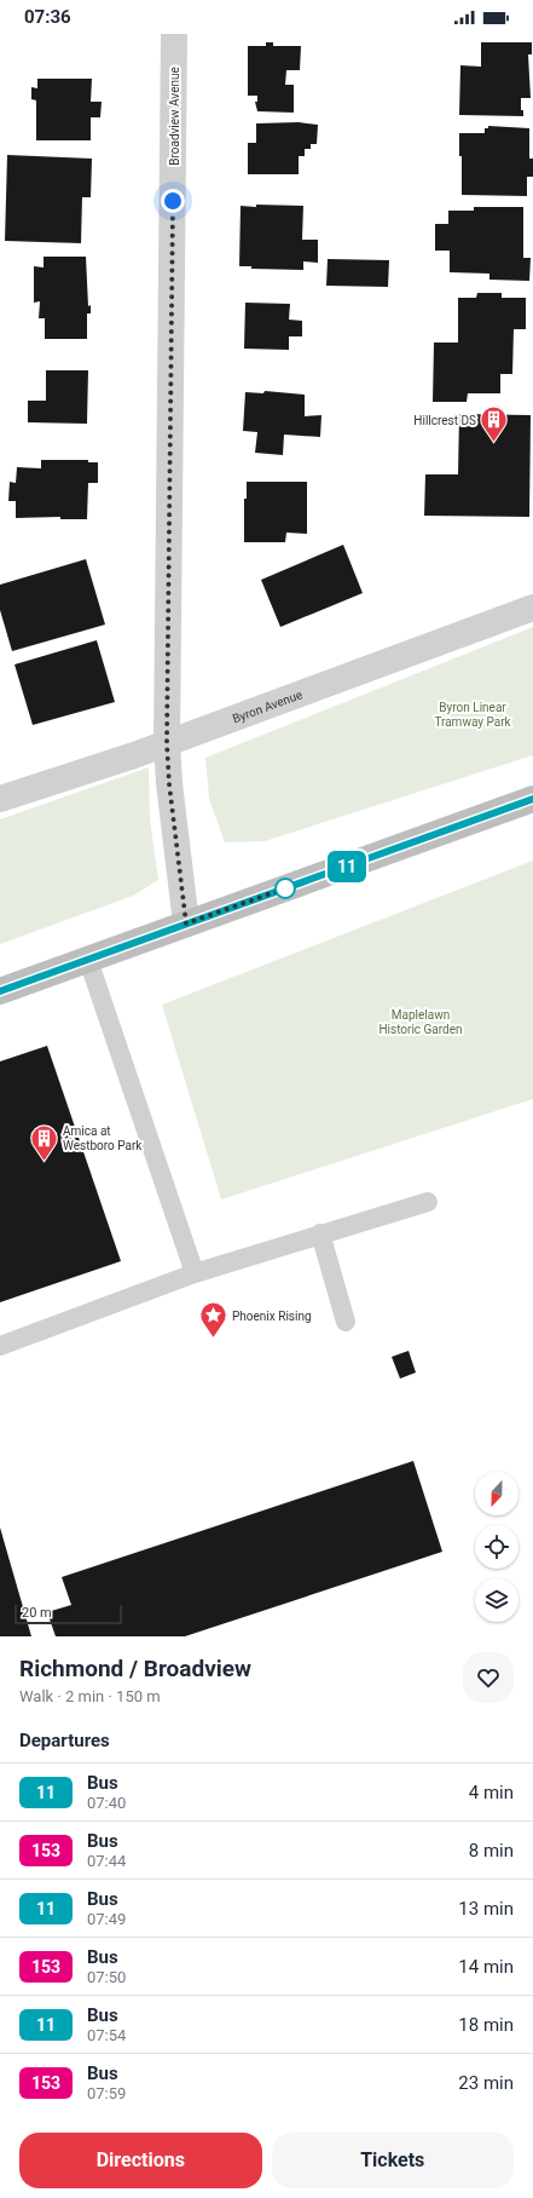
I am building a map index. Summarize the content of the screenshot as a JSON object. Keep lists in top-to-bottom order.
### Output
{
  "streets": {
    "street": ["Broadview Avenue", "Byron Avenue"]
  },
  "crossings": [
    ["Broadview Avenue", "Byron Avenue"]
  ],
  "parks": ["Byron Linear Tramway Park", "Maplelawn Historic Garden"],
  "places": {
    "building": ["Hillcrest DS", "Amica at Westboro Park"],
    "place": ["Phoenix Rising"]
  },
  "lines": ["bus line 11"],
  "scale_bar": "20 m",
  "north": "bottom",
  "page": {
    "status": "07:36",
    "on_map": "11",
    "scale": "20 m",
    "heading": [
      ["Richmond / Broadview", "Walk · 2 min · 150 m"],
      "Departures"
    ],
    "list": [
      {
        "mark": "11",
        "name": "Bus",
        "note": "07:40",
        "value": "4 min"
      },
      {
        "mark": "153",
        "name": "Bus",
        "note": "07:44",
        "value": "8 min"
      },
      {
        "mark": "11",
        "name": "Bus",
        "note": "07:49",
        "value": "13 min"
      },
      {
        "mark": "153",
        "name": "Bus",
        "note": "07:50",
        "value": "14 min"
      },
      {
        "mark": "11",
        "name": "Bus",
        "note": "07:54",
        "value": "18 min"
      },
      {
        "mark": "153",
        "name": "Bus",
        "note": "07:59",
        "value": "23 min"
      }
    ],
    "buttons": ["Directions", "Tickets"]
  }
}
